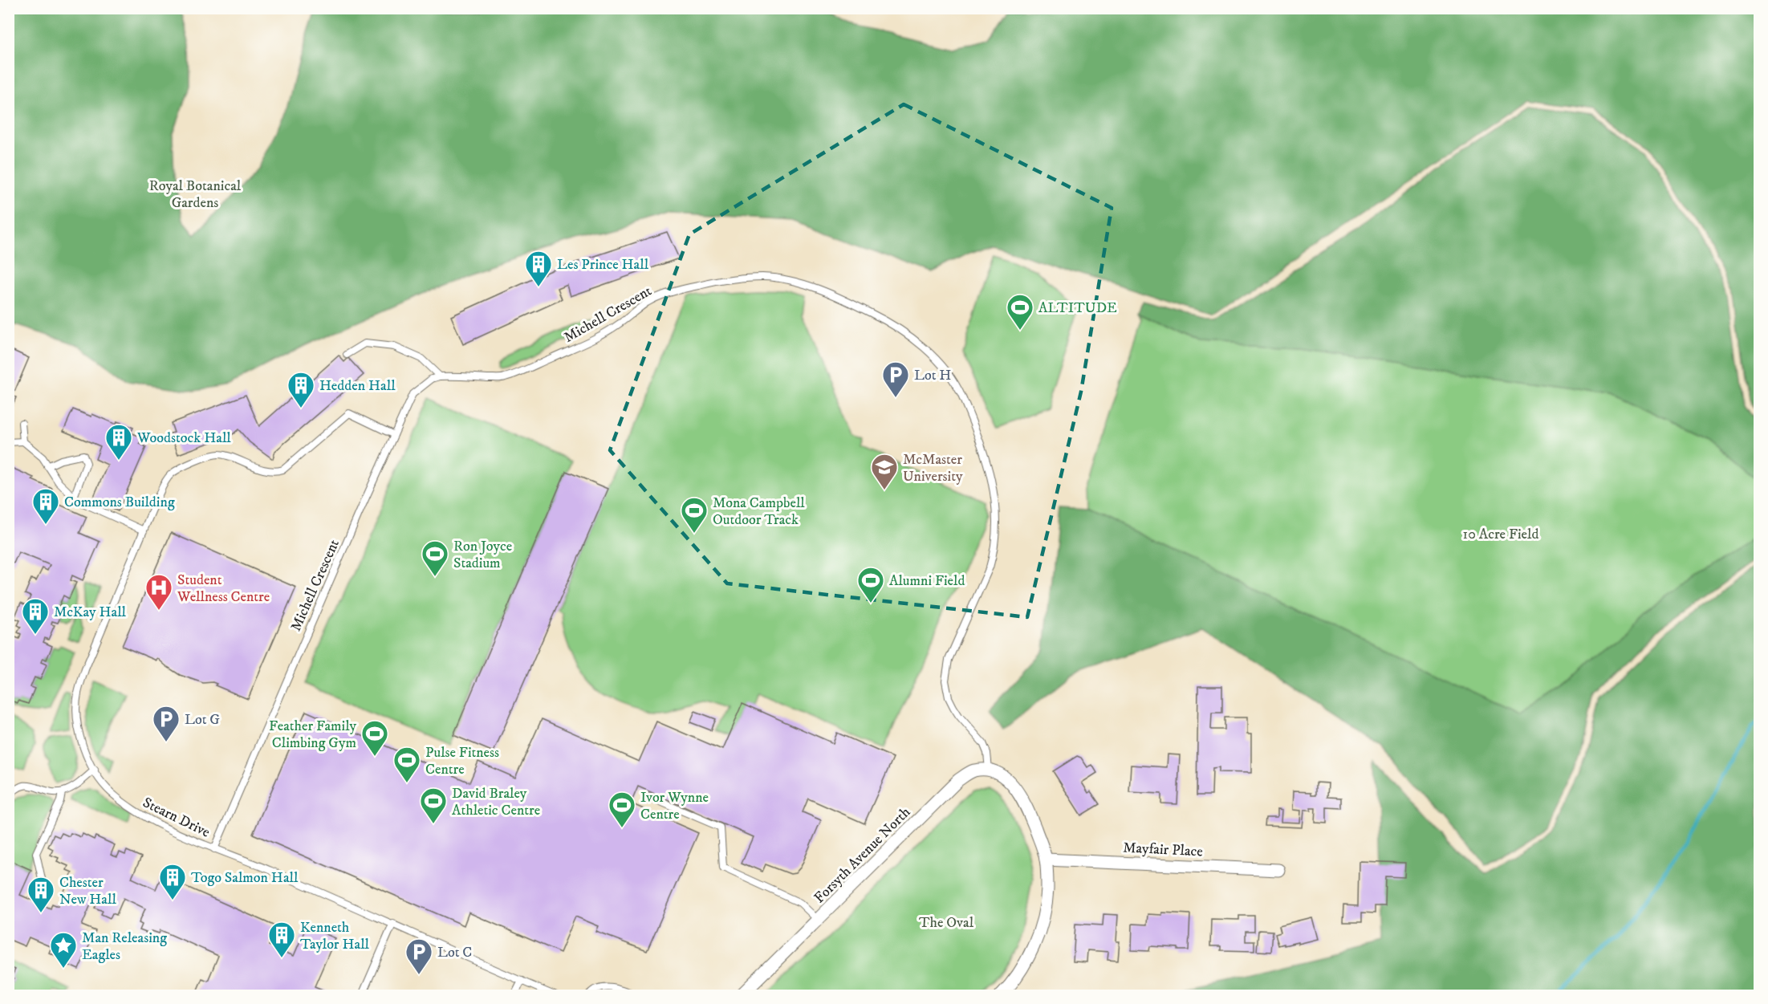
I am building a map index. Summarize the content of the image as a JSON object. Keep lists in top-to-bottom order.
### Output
{
  "streets": {
    "street": ["Mayfair Place", "Forsyth Avenue North"],
    "lane": ["Michell Crescent", "Stearn Drive"]
  },
  "crossings": [
    ["Michell Crescent", "Stearn Drive"],
    ["Michell Crescent", "Forsyth Avenue North"]
  ],
  "parks": ["Royal Botanical Gardens", "10 Acre Field", "The Oval"],
  "places": {
    "building": [
      "Les Prince Hall",
      "Hedden Hall",
      "Woodstock Hall",
      "Commons Building",
      "McKay Hall",
      "Togo Salmon Hall",
      "Chester New Hall",
      "Kenneth Taylor Hall"
    ],
    "sports": [
      "ALTITUDE",
      "Mona Campbell Outdoor Track",
      "Ron Joyce Stadium",
      "Alumni Field",
      "Feather Family Climbing Gym",
      "Pulse Fitness Centre",
      "David Braley Athletic Centre",
      "Ivor Wynne Centre"
    ],
    "parking": ["Lot H", "Lot G", "Lot C"],
    "school or university": ["McMaster University"],
    "hospital": ["Student Wellness Centre"],
    "place": ["Man Releasing Eagles"]
  }
}
